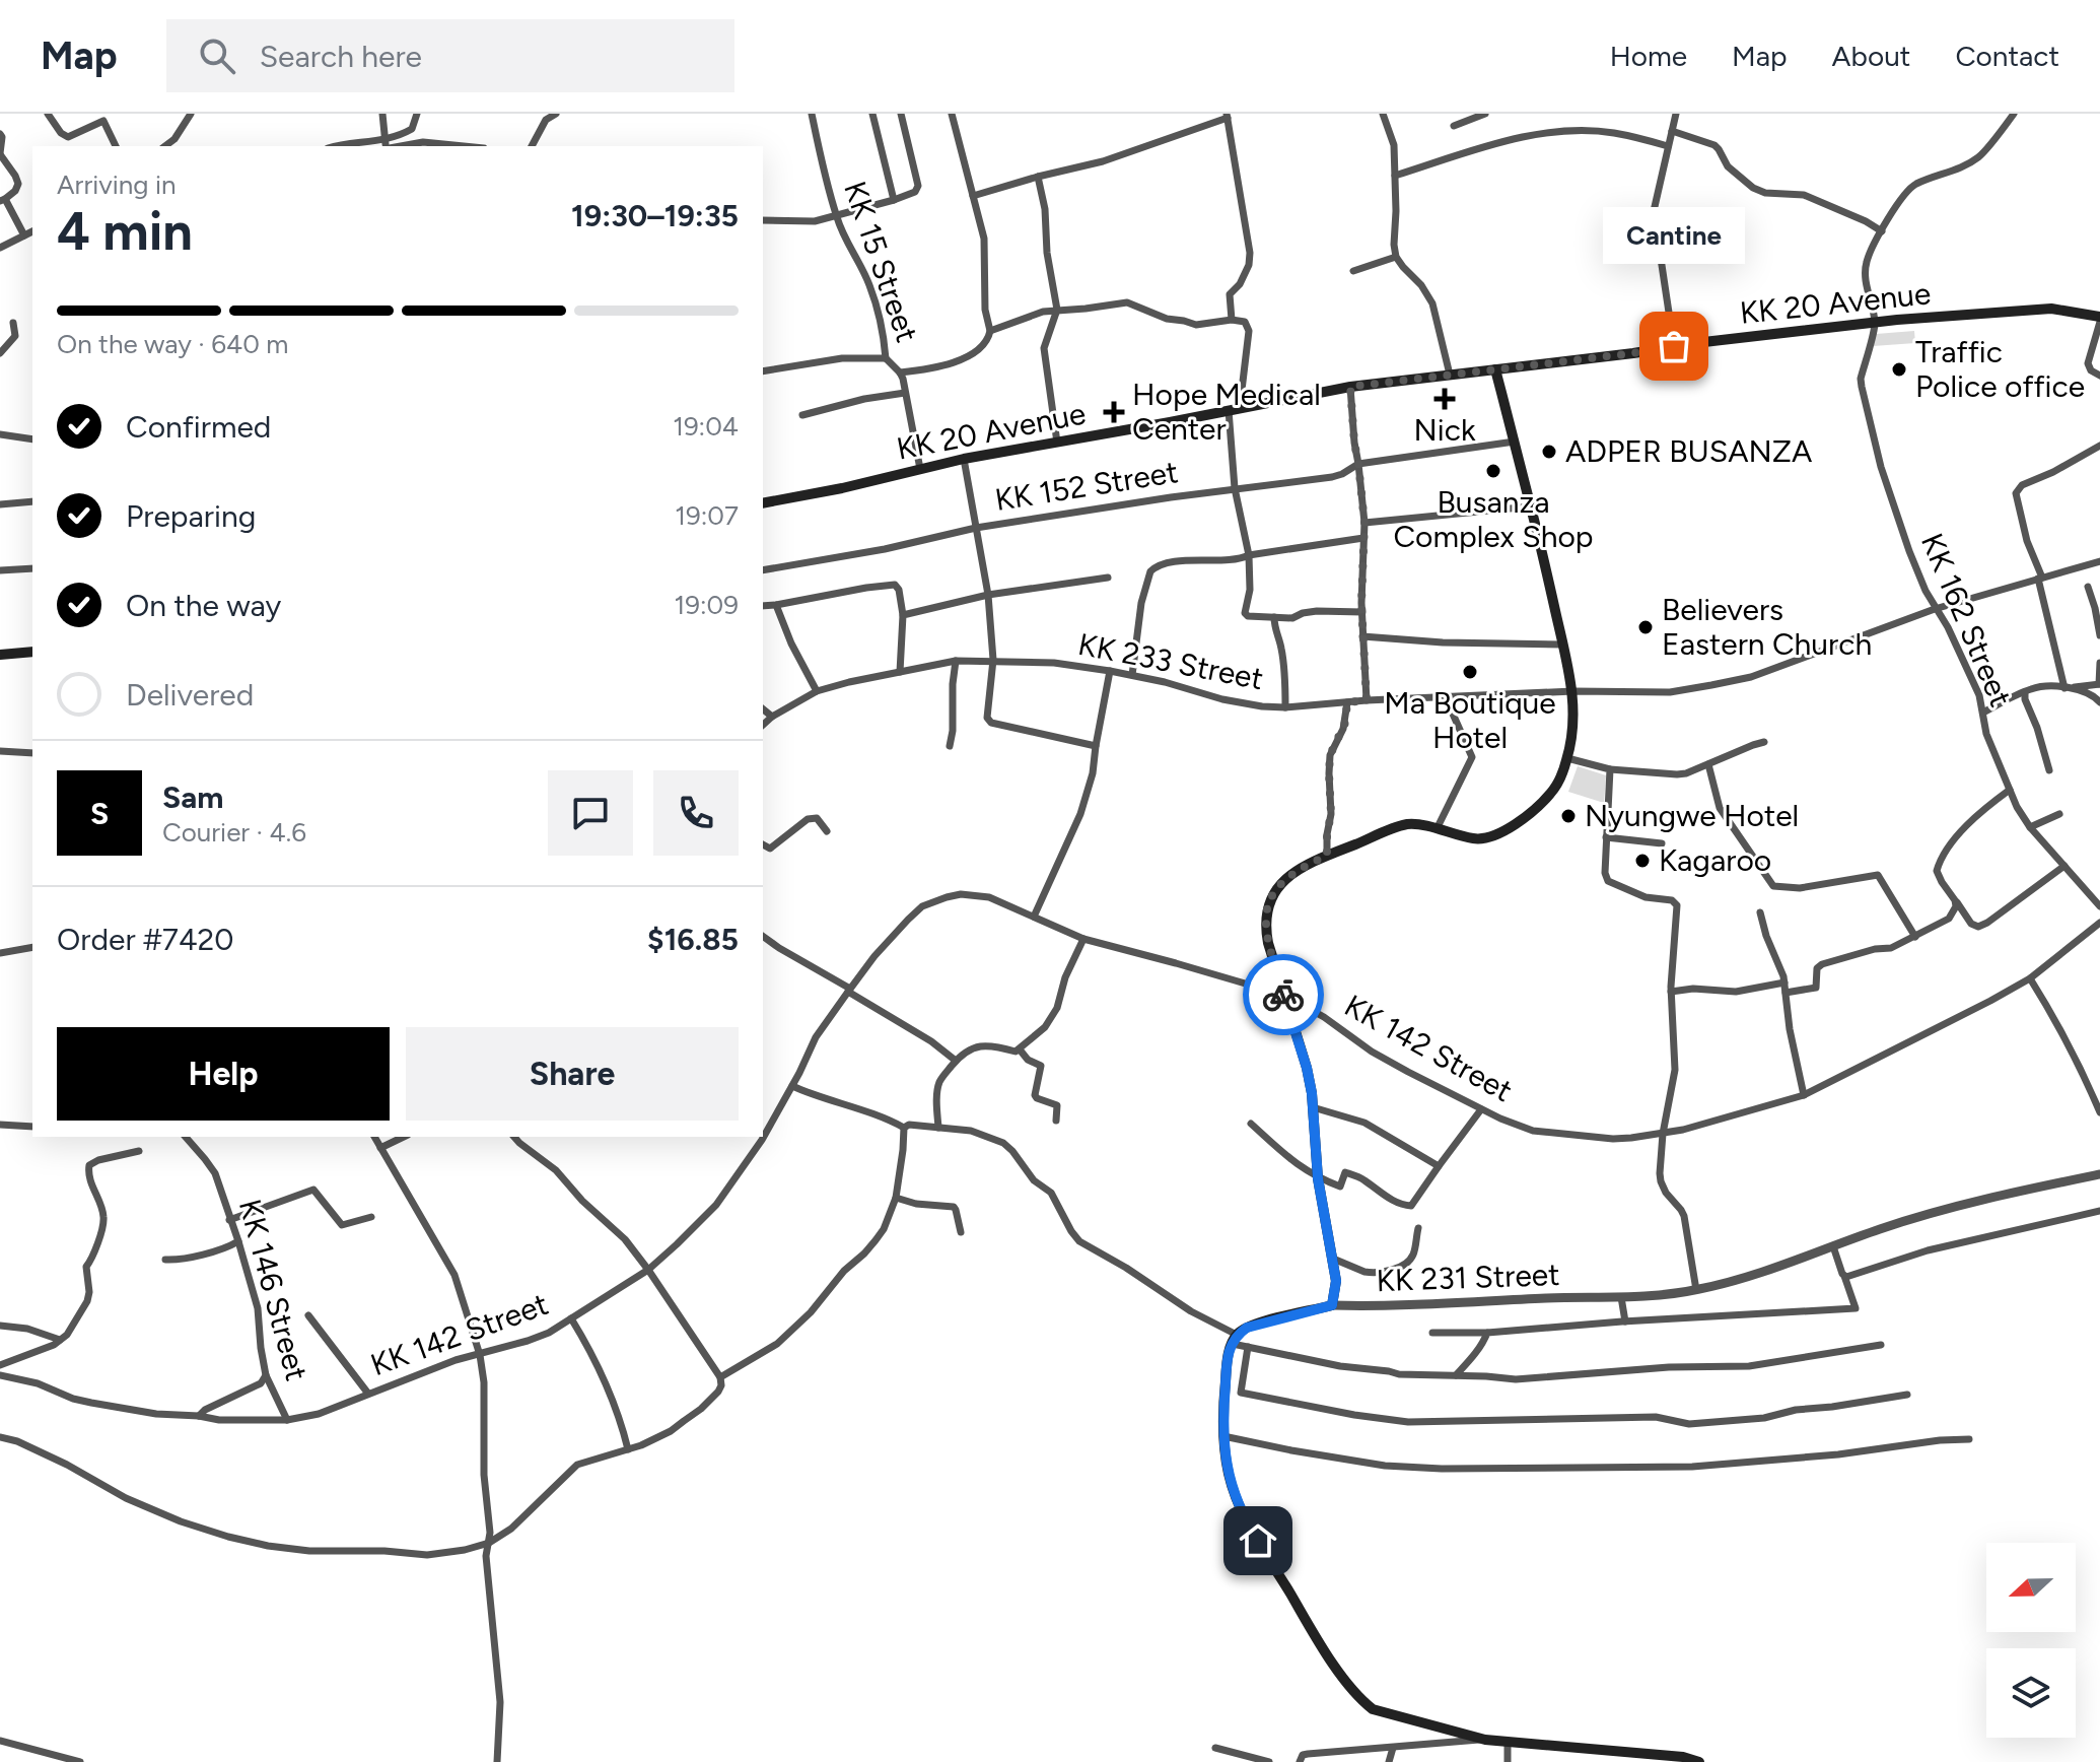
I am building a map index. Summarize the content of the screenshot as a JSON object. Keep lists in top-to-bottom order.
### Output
{
  "streets": {
    "main road": ["KK 20 Avenue", "KK 231 Street"],
    "street": [
      "KK 15 Street",
      "KK 152 Street",
      "KK 162 Street",
      "KK 233 Street",
      "KK 142 Street",
      "KK 146 Street"
    ]
  },
  "crossings": [
    ["KK 15 Street", "KK 20 Avenue"],
    ["KK 20 Avenue", "KK 162 Street"],
    ["KK 162 Street", "KK 233 Street"],
    ["KK 142 Street", "KK 146 Street"]
  ],
  "places": {
    "other": [
      "Cantine",
      "Traffic Police office",
      "ADPER BUSANZA",
      "Busanza Complex Shop",
      "Believers Eastern Church",
      "Ma Boutique Hotel",
      "Nyungwe Hotel",
      "Kagaroo"
    ],
    "health": ["Nick", "Hope Medical Center"]
  },
  "north": "left",
  "page": {
    "header": "Map",
    "search": "Search here",
    "nav": [
      "Home",
      "Map",
      "About",
      "Contact"
    ],
    "heading": ["4 min", "Arriving in", "19:30–19:35"],
    "panel": [
      "Sam",
      "Courier · 4.6",
      "Order #7420",
      "$16.85"
    ],
    "bubble": "Cantine",
    "bar": "On the way · 640 m",
    "list": [
      ["Confirmed", "19:04"],
      ["Preparing", "19:07"],
      ["On the way", "19:09"],
      "Delivered"
    ],
    "round": "S",
    "buttons": ["Help", "Share"]
  }
}
